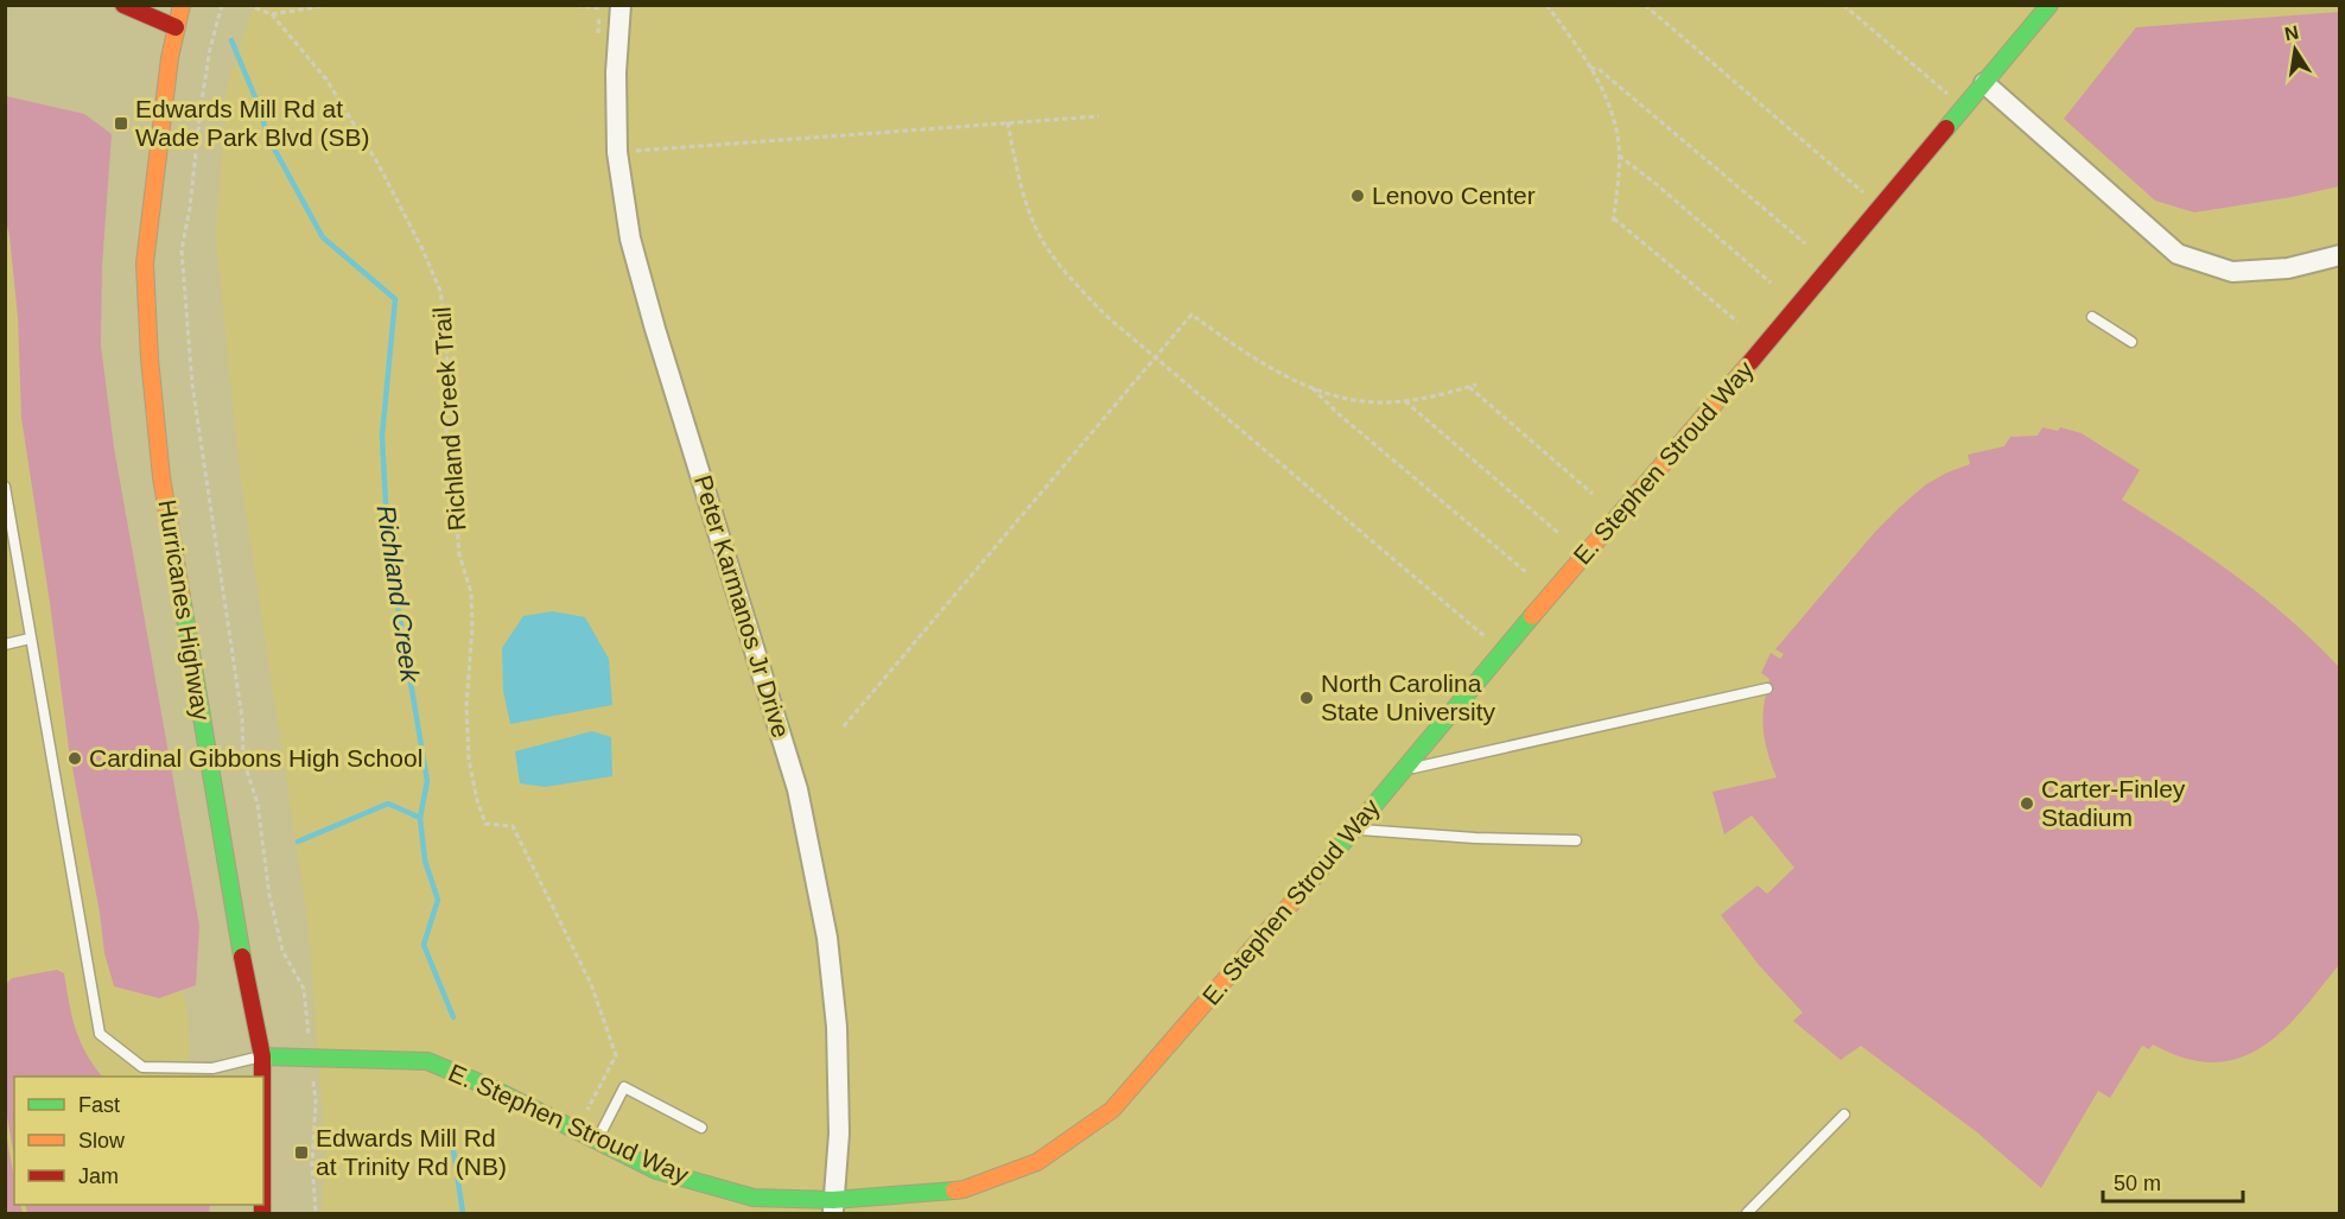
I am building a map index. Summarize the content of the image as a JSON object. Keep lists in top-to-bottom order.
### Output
{
  "streets": {
    "street": ["E. Stephen Stroud Way", "Peter Karmanos Jr Drive", "Hurricanes Highway"],
    "path": ["Richland Creek Trail"]
  },
  "crossings": [
    ["E. Stephen Stroud Way", "Peter Karmanos Jr Drive"],
    ["E. Stephen Stroud Way", "Hurricanes Highway"]
  ],
  "water": ["Richland Creek"],
  "places": {
    "transit": ["Edwards Mill Rd at Wade Park Blvd (SB)", "Edwards Mill Rd at Trinity Rd (NB)"],
    "other": [
      "Lenovo Center",
      "North Carolina State University",
      "Cardinal Gibbons High School",
      "Carter-Finley Stadium"
    ]
  },
  "legend": ["Fast", "Slow", "Jam"],
  "scale_bar": "50 m",
  "north": "top"
}
